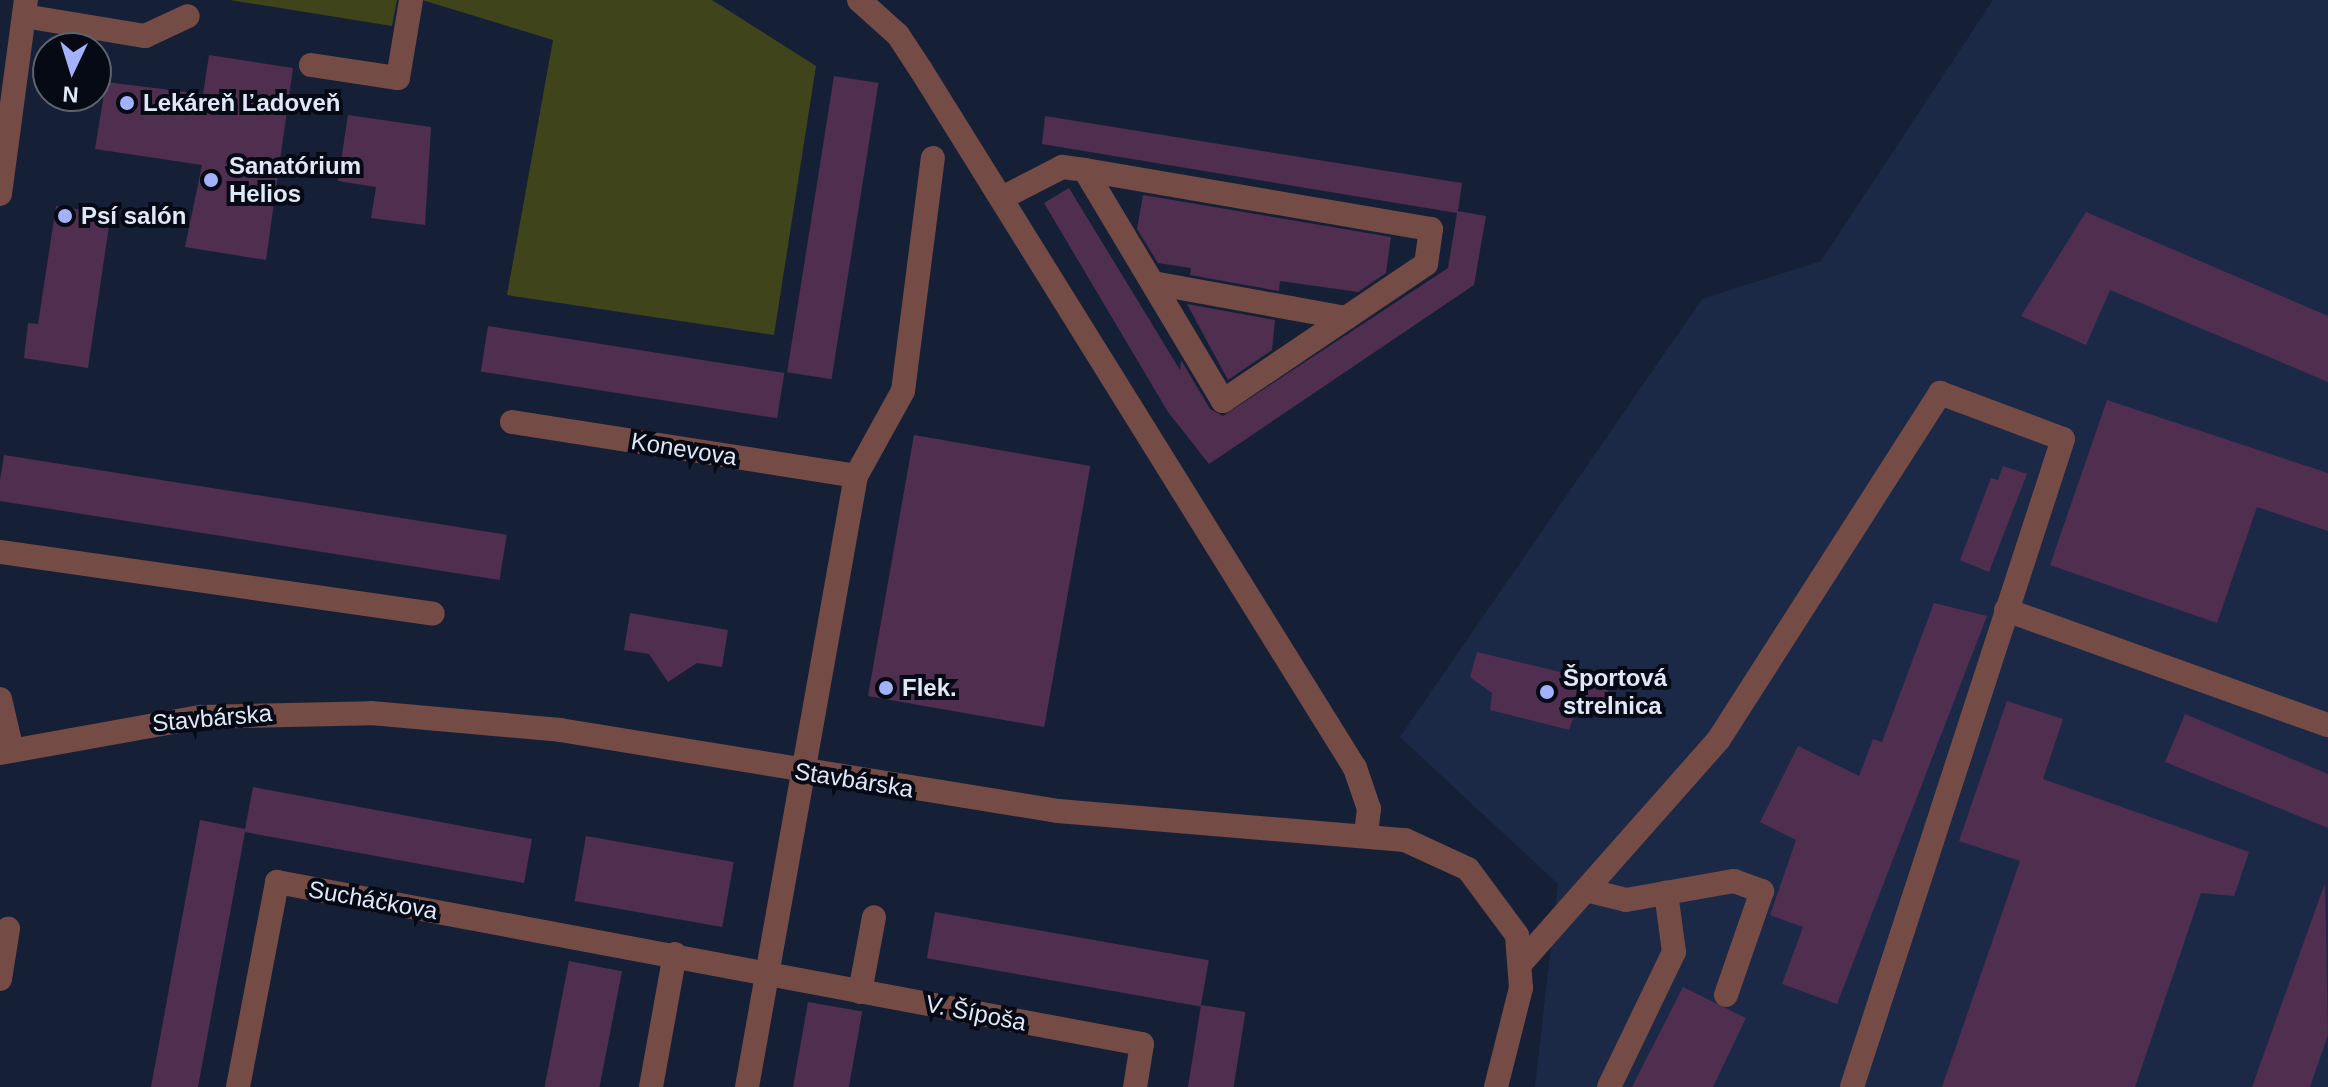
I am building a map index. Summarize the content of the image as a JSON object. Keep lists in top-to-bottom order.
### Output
{
  "streets": {
    "street": [
      "Konevova",
      "Stavbárska",
      "Sucháčkova",
      "V. Šípoša"
    ]
  },
  "crossings": [
    ["Sucháčkova", "V. Šípoša"]
  ],
  "places": [
    "Lekáreň Ľadoveň",
    "Sanatórium Helios",
    "Psí salón",
    "Flek.",
    "Športová strelnica"
  ],
  "north": "bottom"
}
